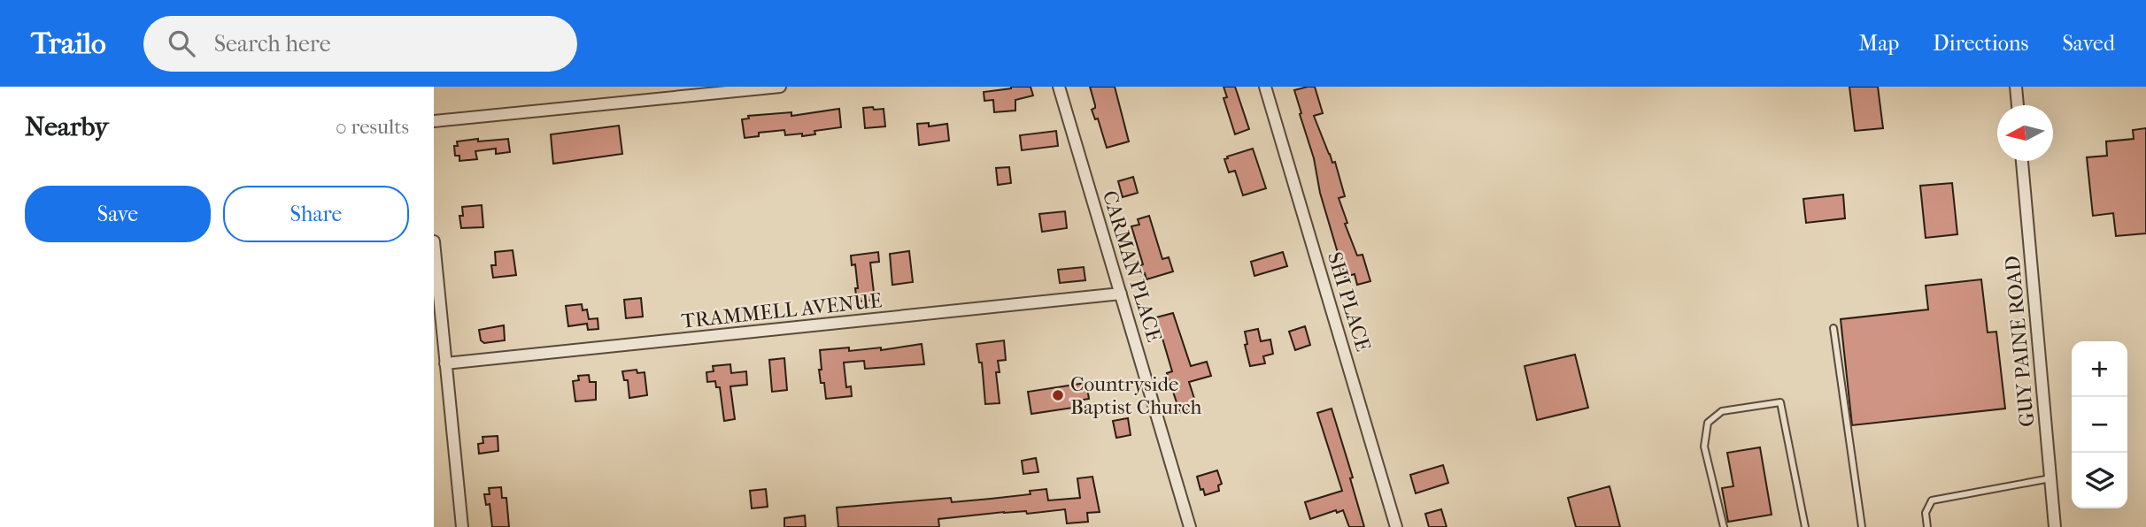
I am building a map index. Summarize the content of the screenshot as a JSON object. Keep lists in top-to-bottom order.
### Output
{
  "streets": {
    "street": [
      "CARMAN PLACE",
      "SHI PLACE",
      "TRAMMELL AVENUE",
      "GUY PAINE ROAD"
    ]
  },
  "crossings": [
    ["CARMAN PLACE", "TRAMMELL AVENUE"]
  ],
  "places": ["Countryside Baptist Church"],
  "north": "left",
  "page": {
    "header": "Trailo",
    "search": "Search here",
    "nav": ["Map", "Directions", "Saved"],
    "heading": ["Nearby", "0 results"],
    "buttons": ["Save", "Share"],
    "map_buttons": ["+", "−"]
  }
}
